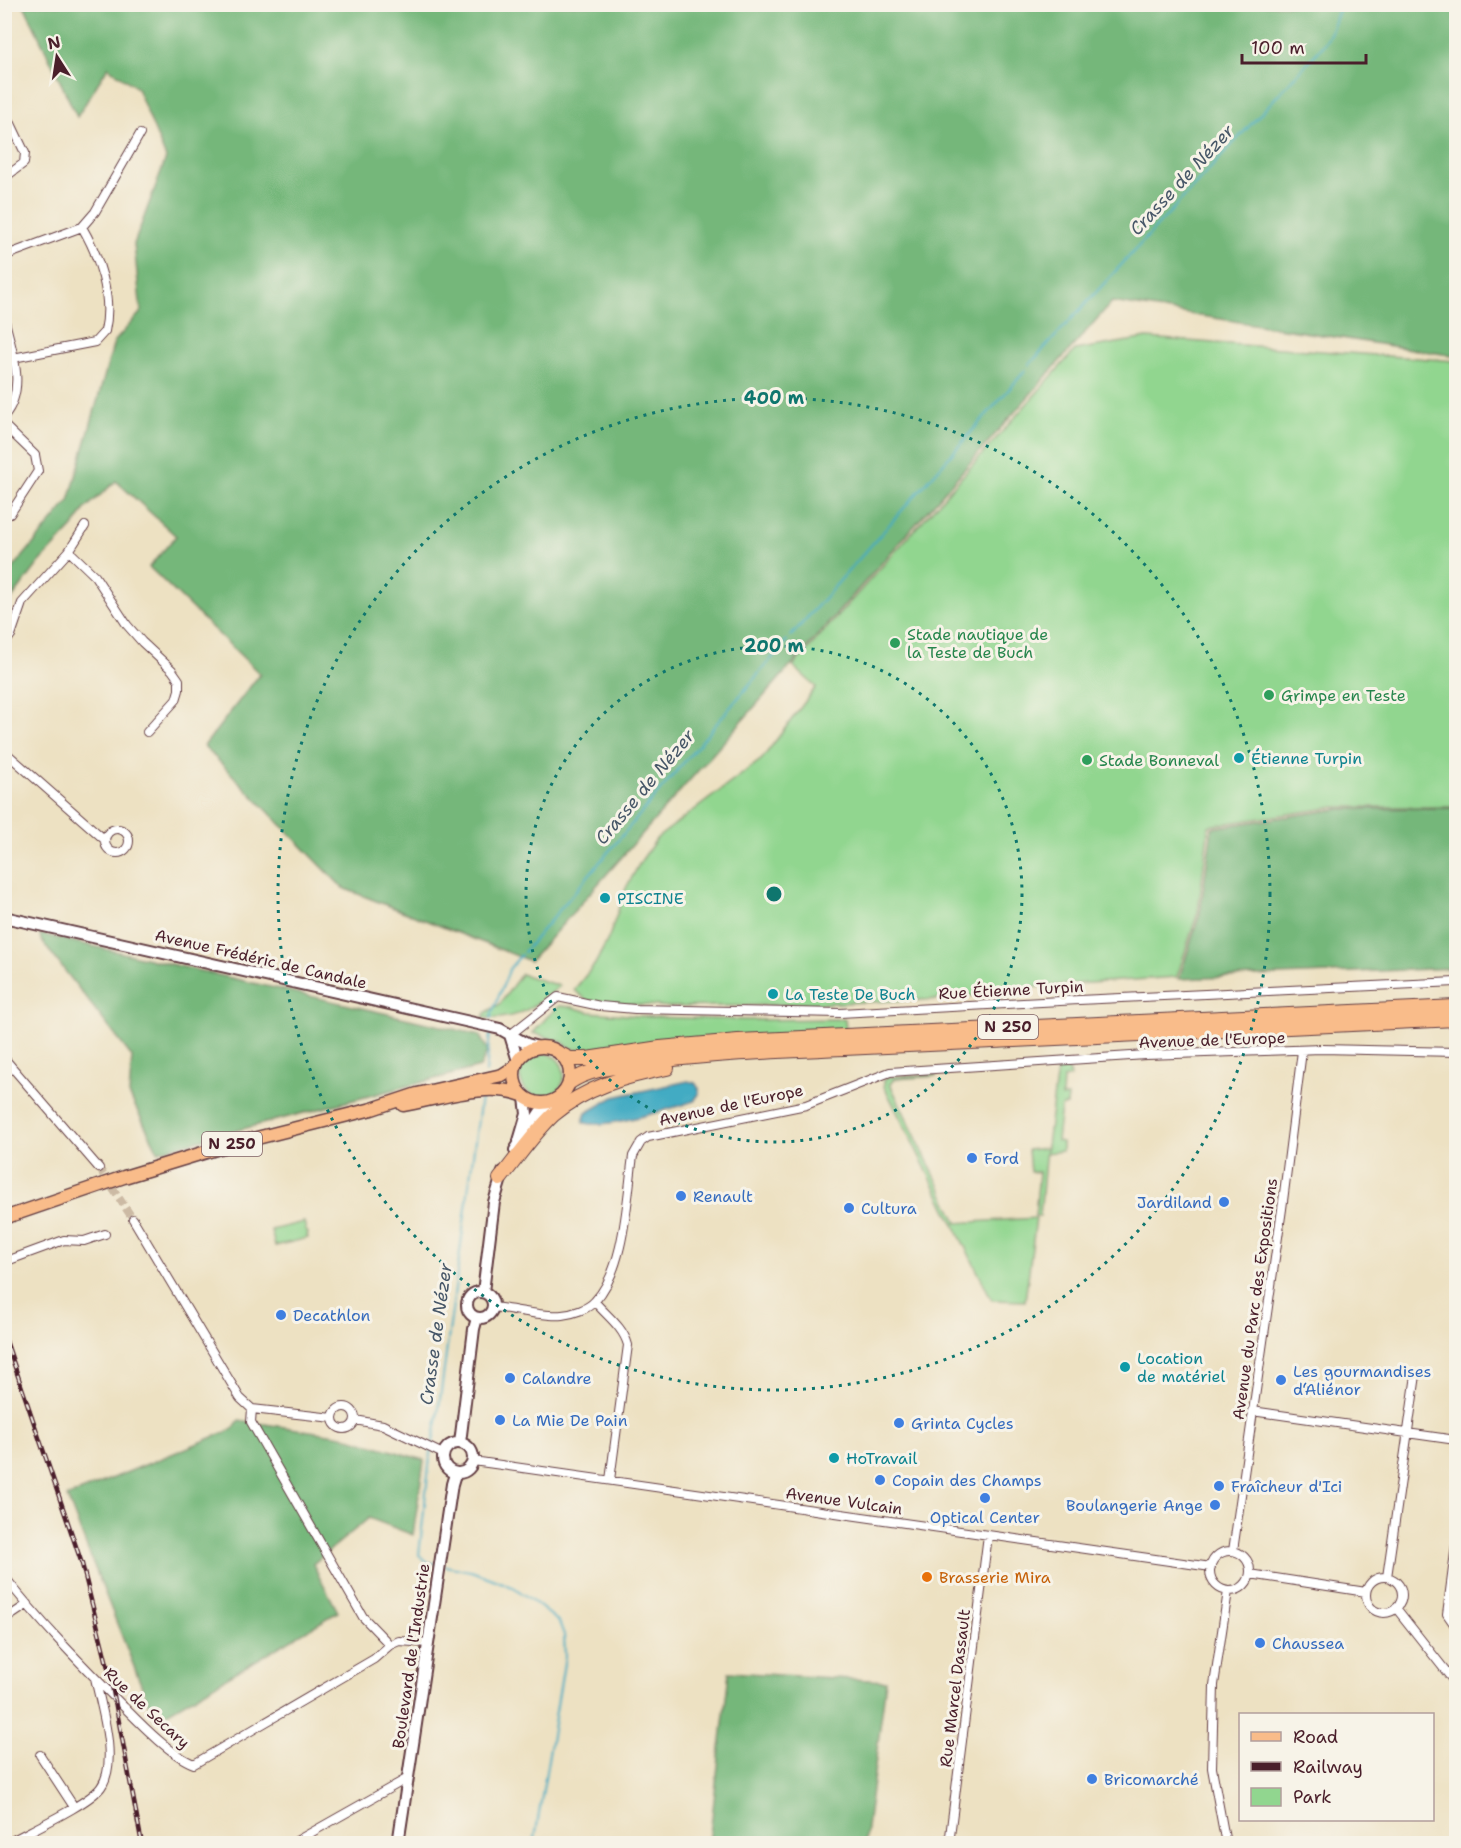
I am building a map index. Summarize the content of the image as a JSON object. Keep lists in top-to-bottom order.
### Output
{
  "streets": {
    "highway": ["N 250"],
    "street": [
      "Avenue Frédéric de Candale",
      "Rue Étienne Turpin",
      "Avenue de l'Europe",
      "Avenue du Parc des Expositions",
      "Avenue Vulcain",
      "Boulevard de l'Industrie",
      "Rue Marcel Dassault",
      "Rue de Secary"
    ]
  },
  "crossings": [
    ["Avenue Frédéric de Candale", "Rue Étienne Turpin"],
    ["Avenue Frédéric de Candale", "N 250"],
    ["Avenue de l'Europe", "Avenue du Parc des Expositions"],
    ["Avenue du Parc des Expositions", "Avenue Vulcain"],
    ["Avenue Vulcain", "Boulevard de l'Industrie"],
    ["Avenue Vulcain", "Rue Marcel Dassault"]
  ],
  "water": ["Crasse de Nézer"],
  "places": [
    "Stade nautique de la Teste de Buch",
    "Grimpe en Teste",
    "Étienne Turpin",
    "Stade Bonneval",
    "PISCINE",
    "La Teste De Buch",
    "Ford",
    "Renault",
    "Jardiland",
    "Cultura",
    "Decathlon",
    "Location de matériel",
    "Calandre",
    "Les gourmandises d‘Aliénor",
    "La Mie De Pain",
    "Grinta Cycles",
    "HoTravail",
    "Copain des Champs",
    "Fraîcheur d'Ici",
    "Optical Center",
    "Boulangerie Ange",
    "Brasserie Mira",
    "Chaussea",
    "Bricomarché"
  ],
  "legend": ["Road", "Railway", "Park"],
  "scale_bar": "100 m",
  "north": "top",
  "rings": ["400 m", "200 m"]
}
